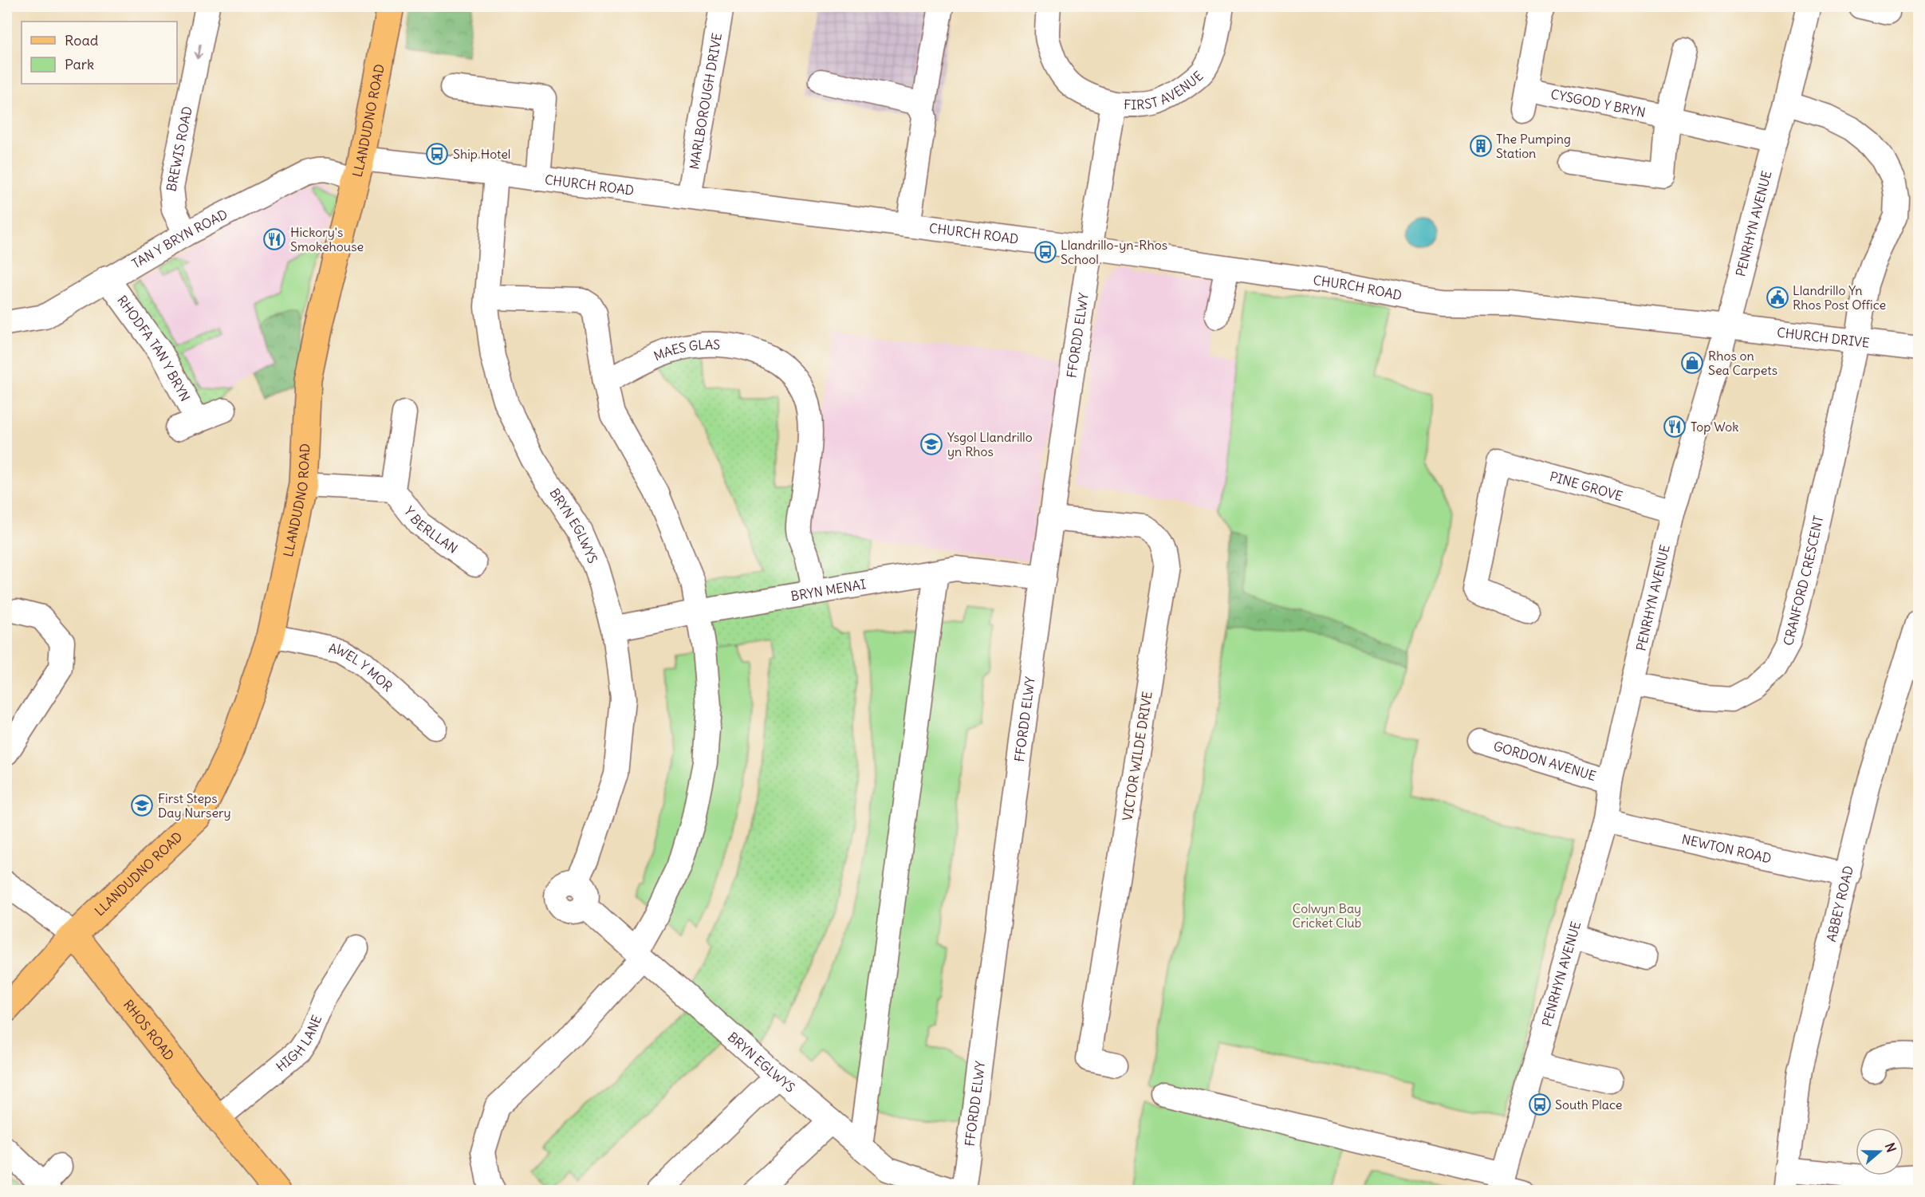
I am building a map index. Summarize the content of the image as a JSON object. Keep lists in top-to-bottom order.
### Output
{
  "streets": {
    "main road": ["LLANDUDNO ROAD", "RHOS ROAD"],
    "street": [
      "FIRST AVENUE",
      "MARLBOROUGH DRIVE",
      "CYSGOD Y BRYN",
      "BREWIS ROAD",
      "CHURCH ROAD",
      "PENRHYN AVENUE",
      "TAN Y BRYN ROAD",
      "FFORDD ELWY",
      "CHURCH DRIVE",
      "RHODFA TAN Y BRYN",
      "MAES GLAS",
      "PINE GROVE",
      "BRYN EGLWYS",
      "Y BERLLAN",
      "CRANFORD CRESCENT",
      "BRYN MENAI",
      "AWEL Y MOR",
      "VICTOR WILDE DRIVE",
      "GORDON AVENUE",
      "NEWTON ROAD",
      "ABBEY ROAD",
      "HIGH LANE"
    ]
  },
  "crossings": [
    ["FIRST AVENUE", "CHURCH ROAD"],
    ["FIRST AVENUE", "FFORDD ELWY"],
    ["MARLBOROUGH DRIVE", "CHURCH ROAD"],
    ["CYSGOD Y BRYN", "PENRHYN AVENUE"],
    ["LLANDUDNO ROAD", "CHURCH ROAD"],
    ["LLANDUDNO ROAD", "TAN Y BRYN ROAD"],
    ["LLANDUDNO ROAD", "AWEL Y MOR"],
    ["LLANDUDNO ROAD", "RHOS ROAD"],
    ["BREWIS ROAD", "TAN Y BRYN ROAD"],
    ["CHURCH ROAD", "PENRHYN AVENUE"],
    ["CHURCH ROAD", "TAN Y BRYN ROAD"],
    ["CHURCH ROAD", "FFORDD ELWY"],
    ["CHURCH ROAD", "CHURCH DRIVE"],
    ["CHURCH ROAD", "BRYN EGLWYS"],
    ["PENRHYN AVENUE", "CHURCH DRIVE"],
    ["PENRHYN AVENUE", "PINE GROVE"],
    ["PENRHYN AVENUE", "CRANFORD CRESCENT"],
    ["PENRHYN AVENUE", "GORDON AVENUE"],
    ["PENRHYN AVENUE", "NEWTON ROAD"],
    ["TAN Y BRYN ROAD", "RHODFA TAN Y BRYN"],
    ["FFORDD ELWY", "BRYN MENAI"],
    ["FFORDD ELWY", "VICTOR WILDE DRIVE"],
    ["CHURCH DRIVE", "CRANFORD CRESCENT"],
    ["MAES GLAS", "BRYN MENAI"],
    ["BRYN EGLWYS", "BRYN MENAI"],
    ["NEWTON ROAD", "ABBEY ROAD"],
    ["RHOS ROAD", "HIGH LANE"]
  ],
  "one_way": ["BREWIS ROAD"],
  "parks": ["Colwyn Bay Cricket Club"],
  "places": {
    "building": ["The Pumping Station"],
    "bus stop": ["Ship Hotel", "Llandrillo-yn-Rhos School", "South Place"],
    "restaurant": ["Hickory's Smokehouse", "Top Wok"],
    "public building": ["Llandrillo Yn Rhos Post Office"],
    "shop": ["Rhos on Sea Carpets"],
    "school or university": ["Ysgol Llandrillo yn Rhos", "First Steps Day Nursery"]
  },
  "legend": ["Road", "Park"],
  "north": "right"
}
